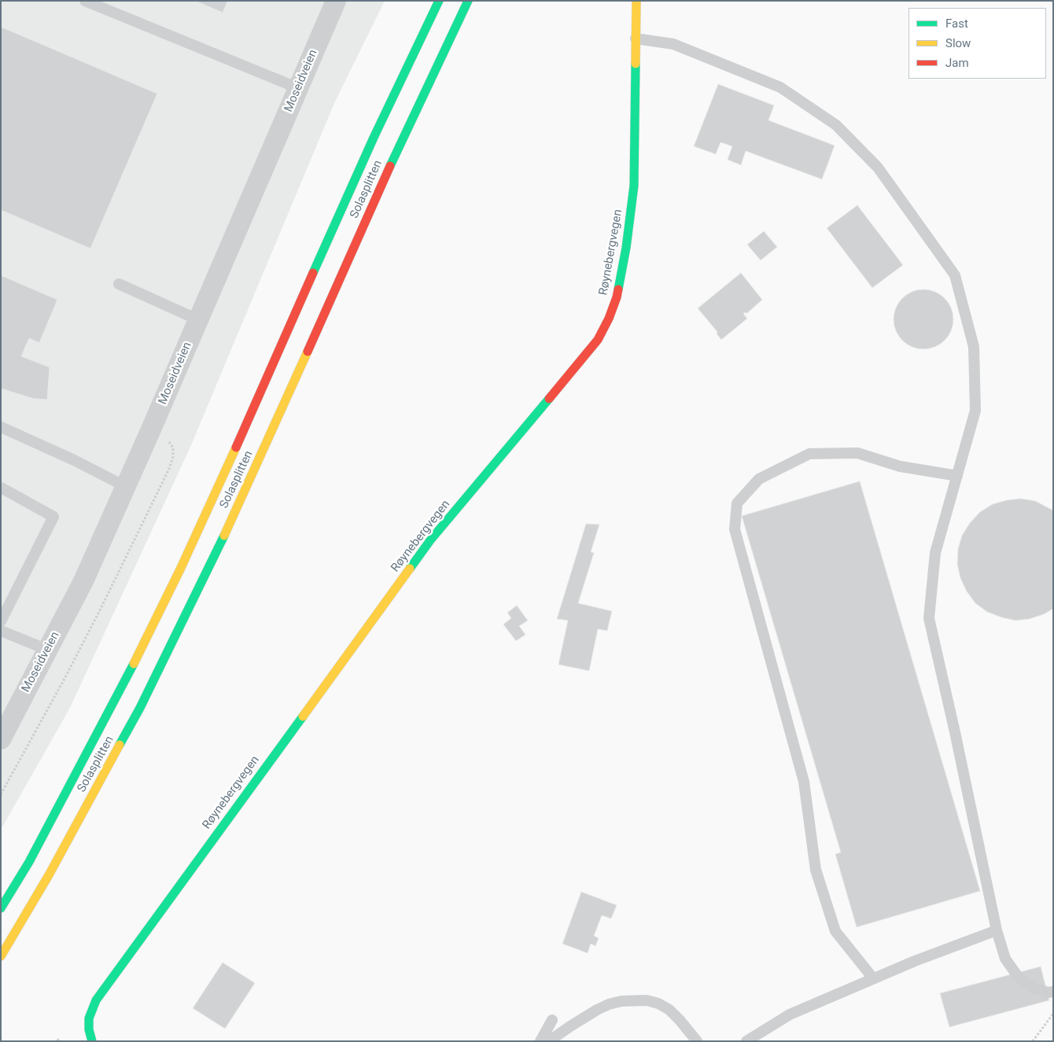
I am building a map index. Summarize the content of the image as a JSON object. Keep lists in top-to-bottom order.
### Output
{
  "streets": {
    "main road": ["Solasplitten", "Røynebergvegen"],
    "street": ["Moseidveien"]
  },
  "legend": ["Fast", "Slow", "Jam"]
}
